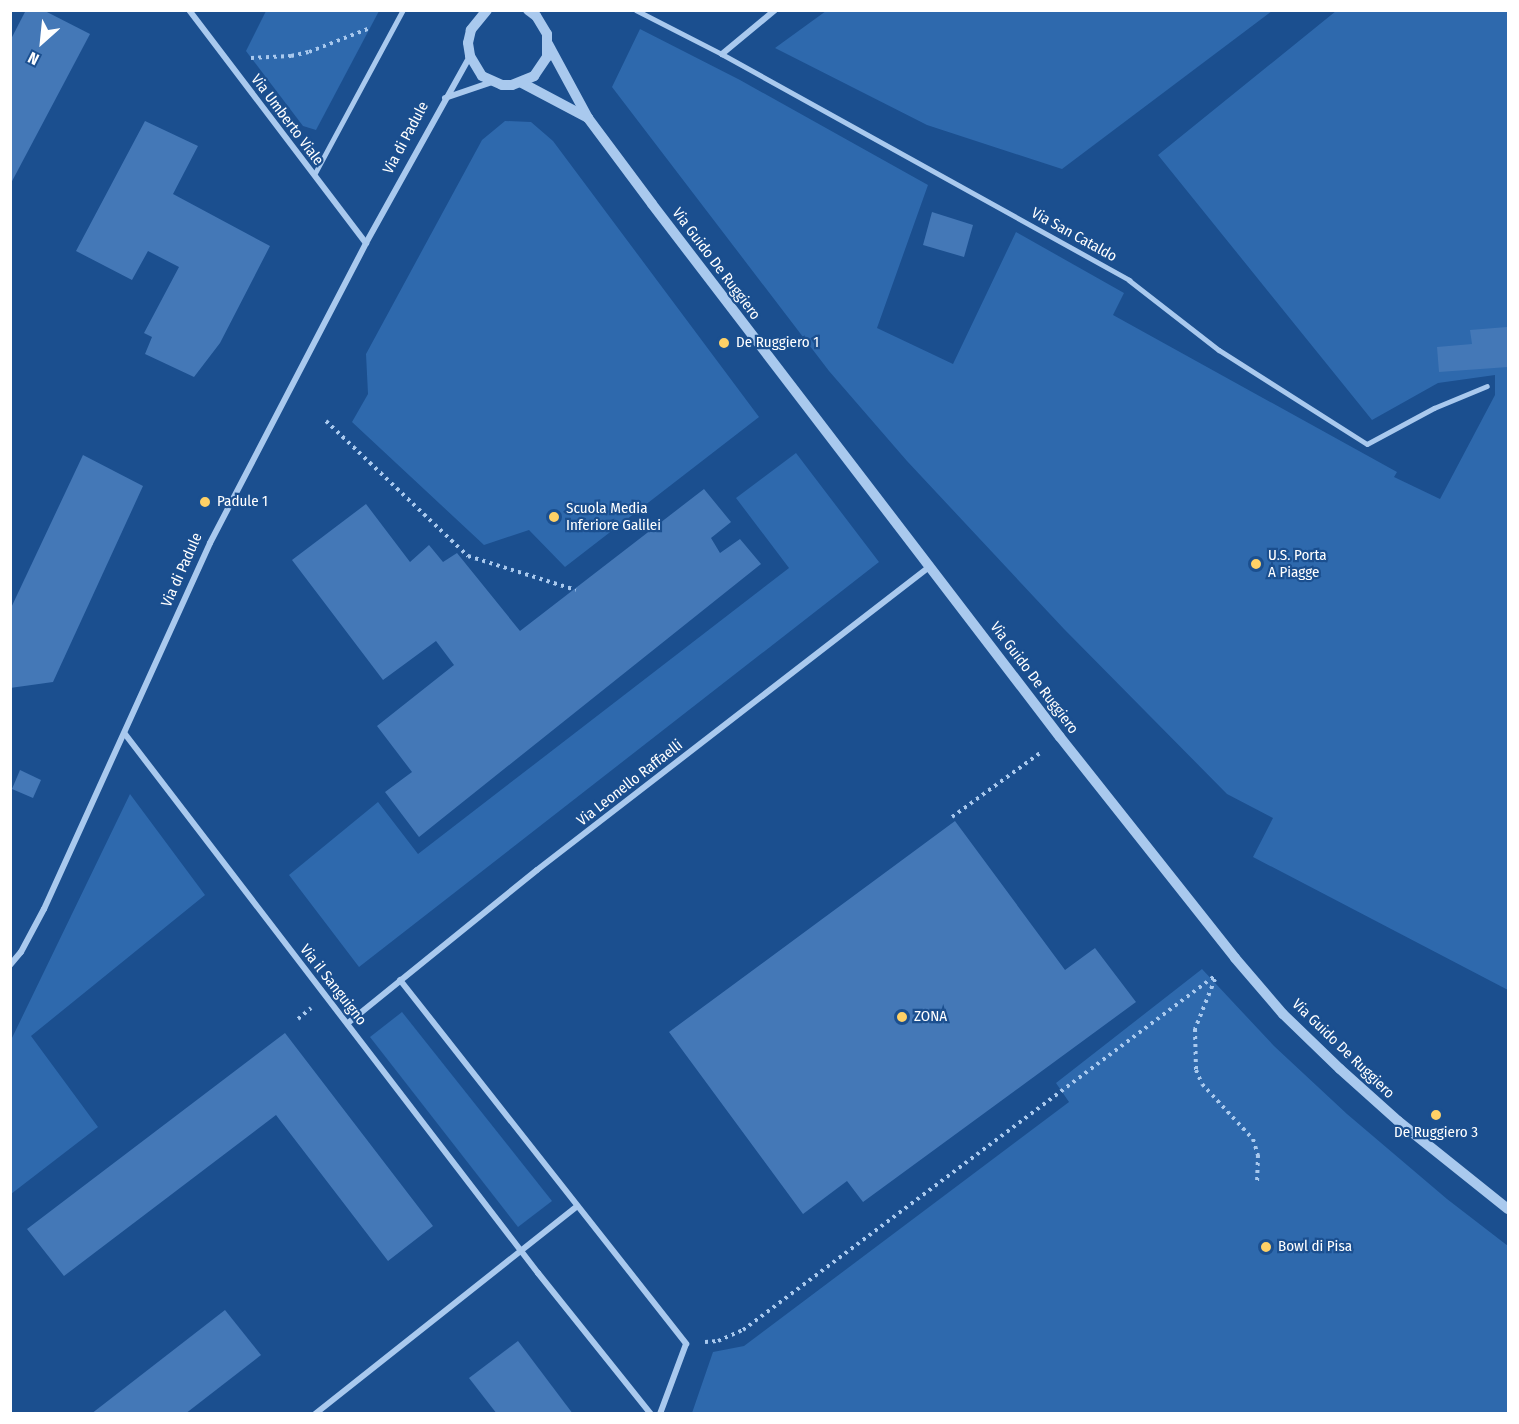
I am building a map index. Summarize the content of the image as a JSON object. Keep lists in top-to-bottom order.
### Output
{
  "streets": {
    "street": [
      "Via Umberto Viale",
      "Via di Padule",
      "Via Guido De Ruggiero",
      "Via Leonello Raffaelli",
      "Via il Sanguigno"
    ],
    "lane": ["Via San Cataldo"]
  },
  "crossings": [
    ["Via Umberto Viale", "Via di Padule"],
    ["Via di Padule", "Via il Sanguigno"],
    ["Via Guido De Ruggiero", "Via Leonello Raffaelli"],
    ["Via Leonello Raffaelli", "Via il Sanguigno"]
  ],
  "places": [
    "De Ruggiero 1",
    "Padule 1",
    "Scuola Media Inferiore Galilei",
    "U.S. Porta A Piagge",
    "ZONA",
    "De Ruggiero 3",
    "Bowl di Pisa"
  ],
  "north": "bottom left"
}
